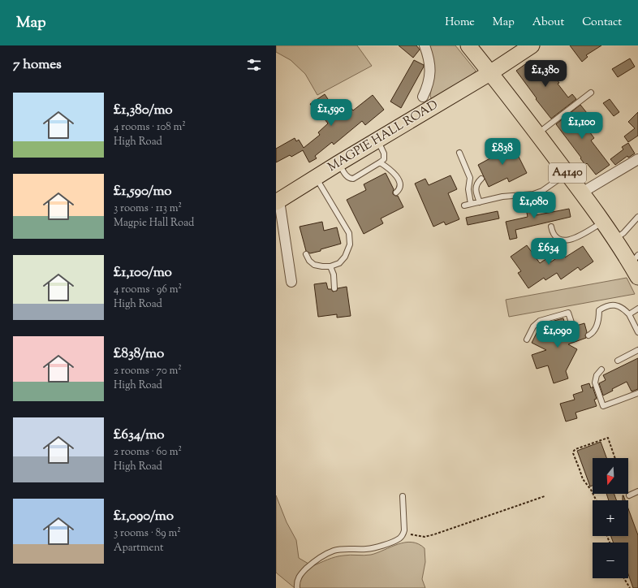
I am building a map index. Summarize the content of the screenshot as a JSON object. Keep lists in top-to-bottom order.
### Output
{
  "streets": {
    "main road": ["MAGPIE HALL ROAD", "A4140"]
  },
  "crossings": [
    ["MAGPIE HALL ROAD", "A4140"]
  ],
  "north": "bottom",
  "page": {
    "header": "Map",
    "nav": [
      "Home",
      "Map",
      "About",
      "Contact"
    ],
    "heading": "7 homes",
    "price": [
      "£1,380",
      "£1,590",
      "£1,100",
      "£838",
      "£1,080",
      "£634",
      "£1,090"
    ],
    "list": [
      {
        "name": "£1,380/mo",
        "note": "4 rooms · 108 m² · High Road"
      },
      {
        "name": "£1,590/mo",
        "note": "3 rooms · 113 m² · Magpie Hall Road"
      },
      {
        "name": "£1,100/mo",
        "note": "4 rooms · 96 m² · High Road"
      },
      {
        "name": "£838/mo",
        "note": "2 rooms · 70 m² · High Road"
      },
      {
        "name": "£634/mo",
        "note": "2 rooms · 60 m² · High Road"
      },
      {
        "name": "£1,090/mo",
        "note": "3 rooms · 89 m² · Apartment"
      }
    ],
    "map_buttons": ["+", "−"]
  }
}
